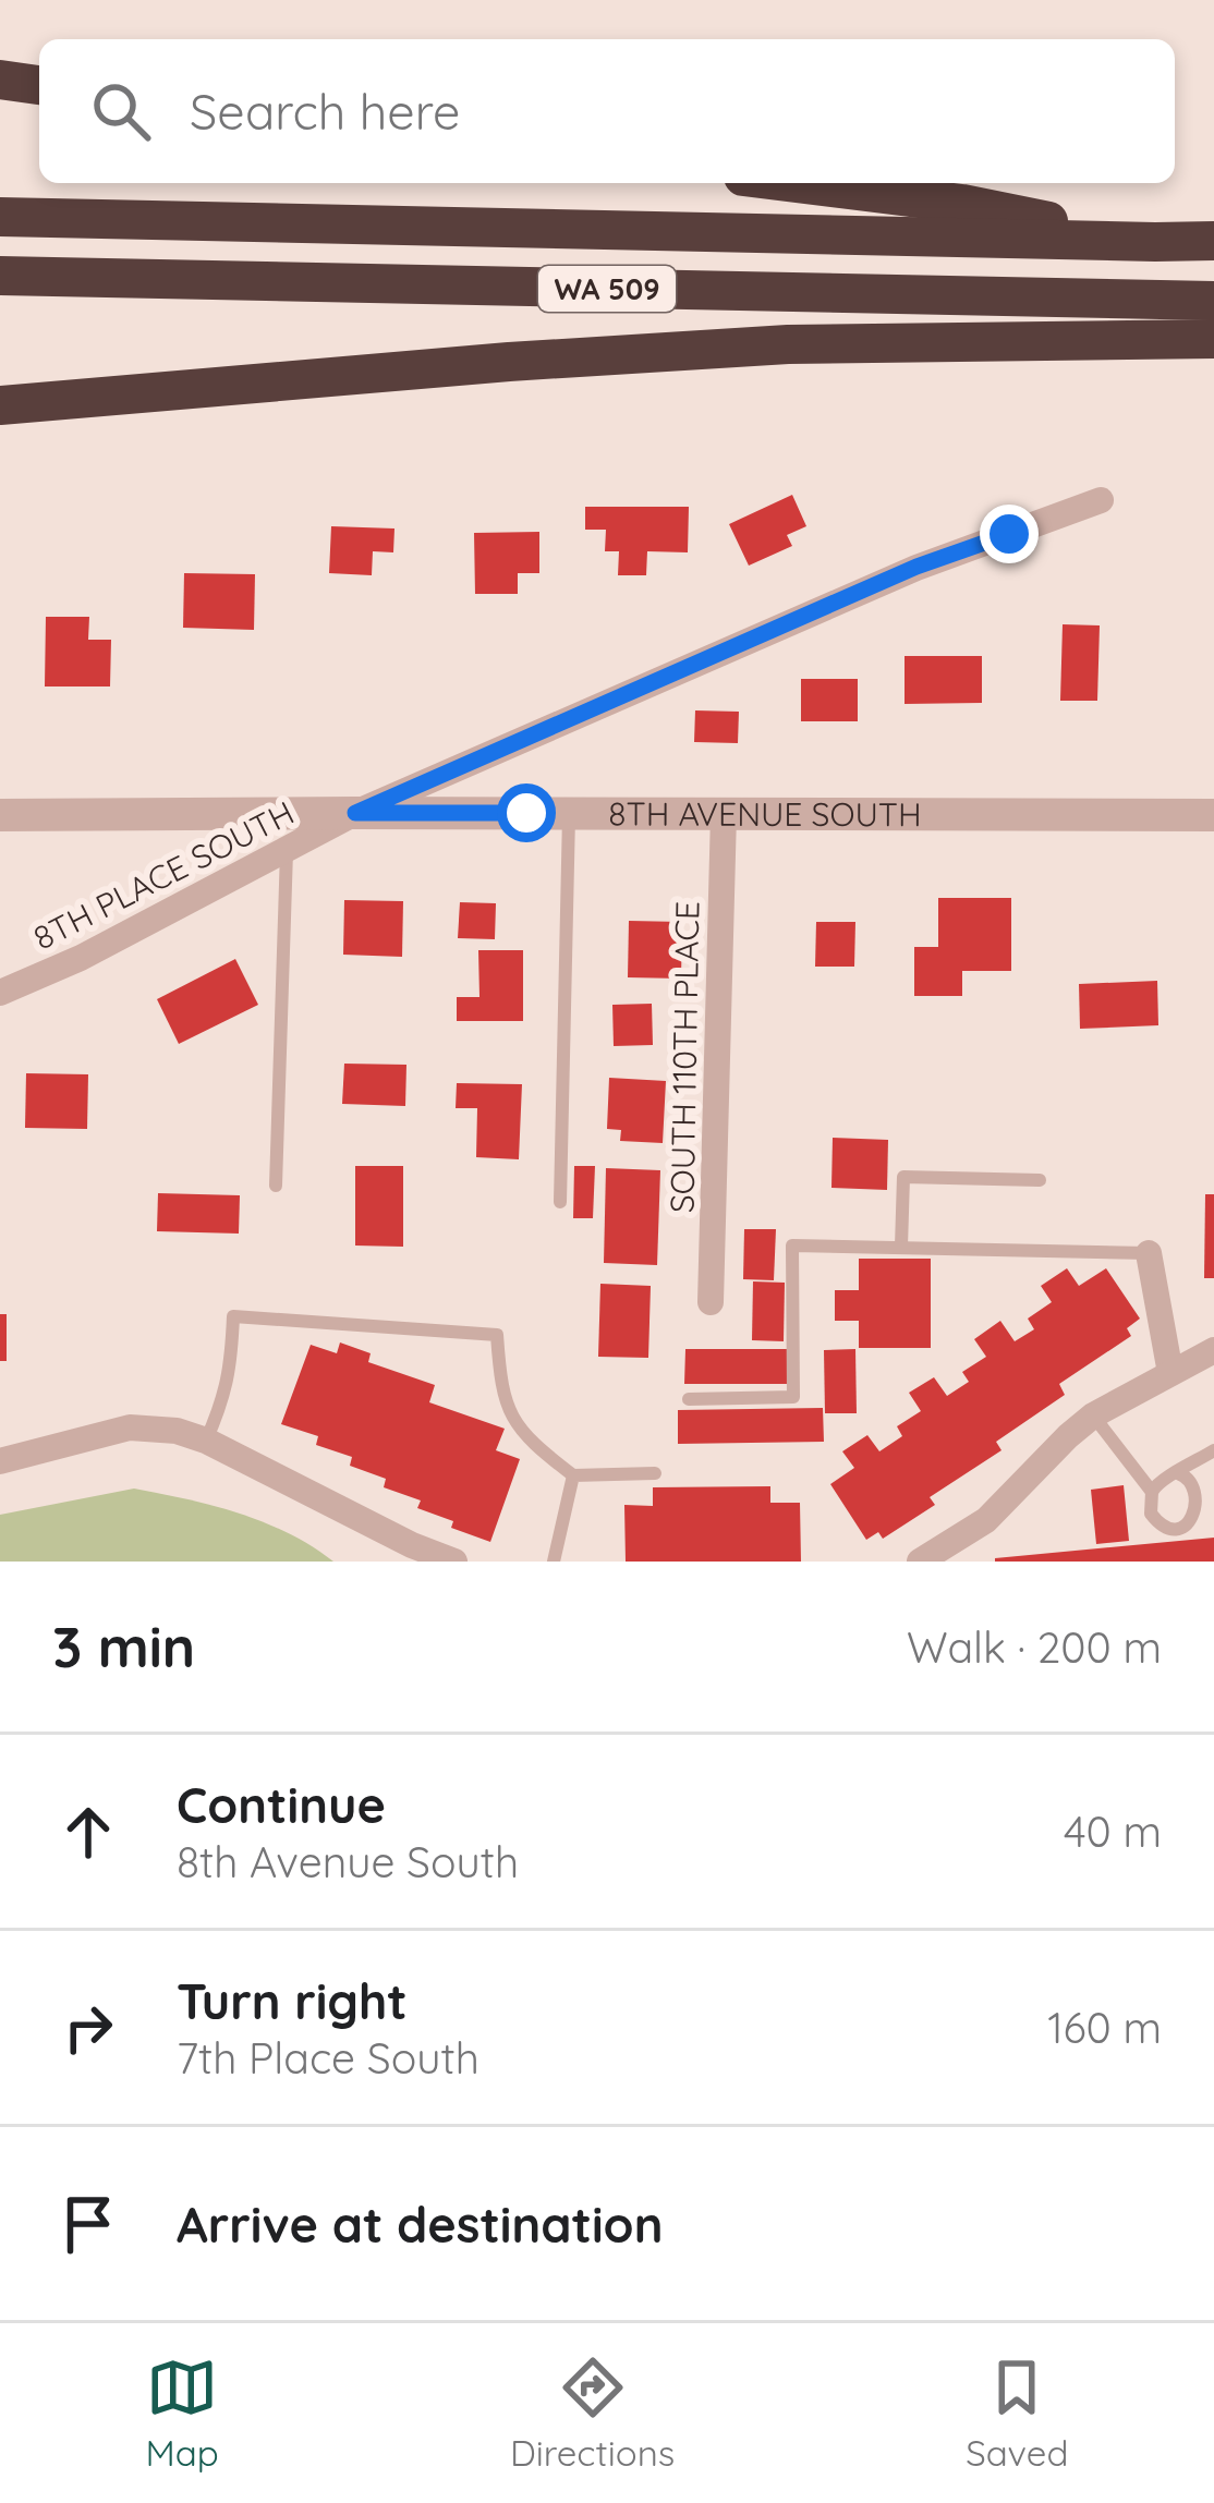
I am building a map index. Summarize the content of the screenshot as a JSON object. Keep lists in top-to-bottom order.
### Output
{
  "streets": {
    "highway": ["WA 509"],
    "street": ["8TH AVENUE SOUTH", "8TH PLACE SOUTH", "SOUTH 110TH PLACE"]
  },
  "crossings": [
    ["8TH AVENUE SOUTH", "8TH PLACE SOUTH"],
    ["8TH AVENUE SOUTH", "SOUTH 110TH PLACE"]
  ],
  "page": {
    "search": "Search here",
    "heading": ["3 min", "Walk · 200 m"],
    "list": [
      ["Continue", "8th Avenue South", "40 m"],
      ["Turn right", "7th Place South", "160 m"],
      "Arrive at destination"
    ],
    "nav": ["Map", "Directions", "Saved"]
  }
}
